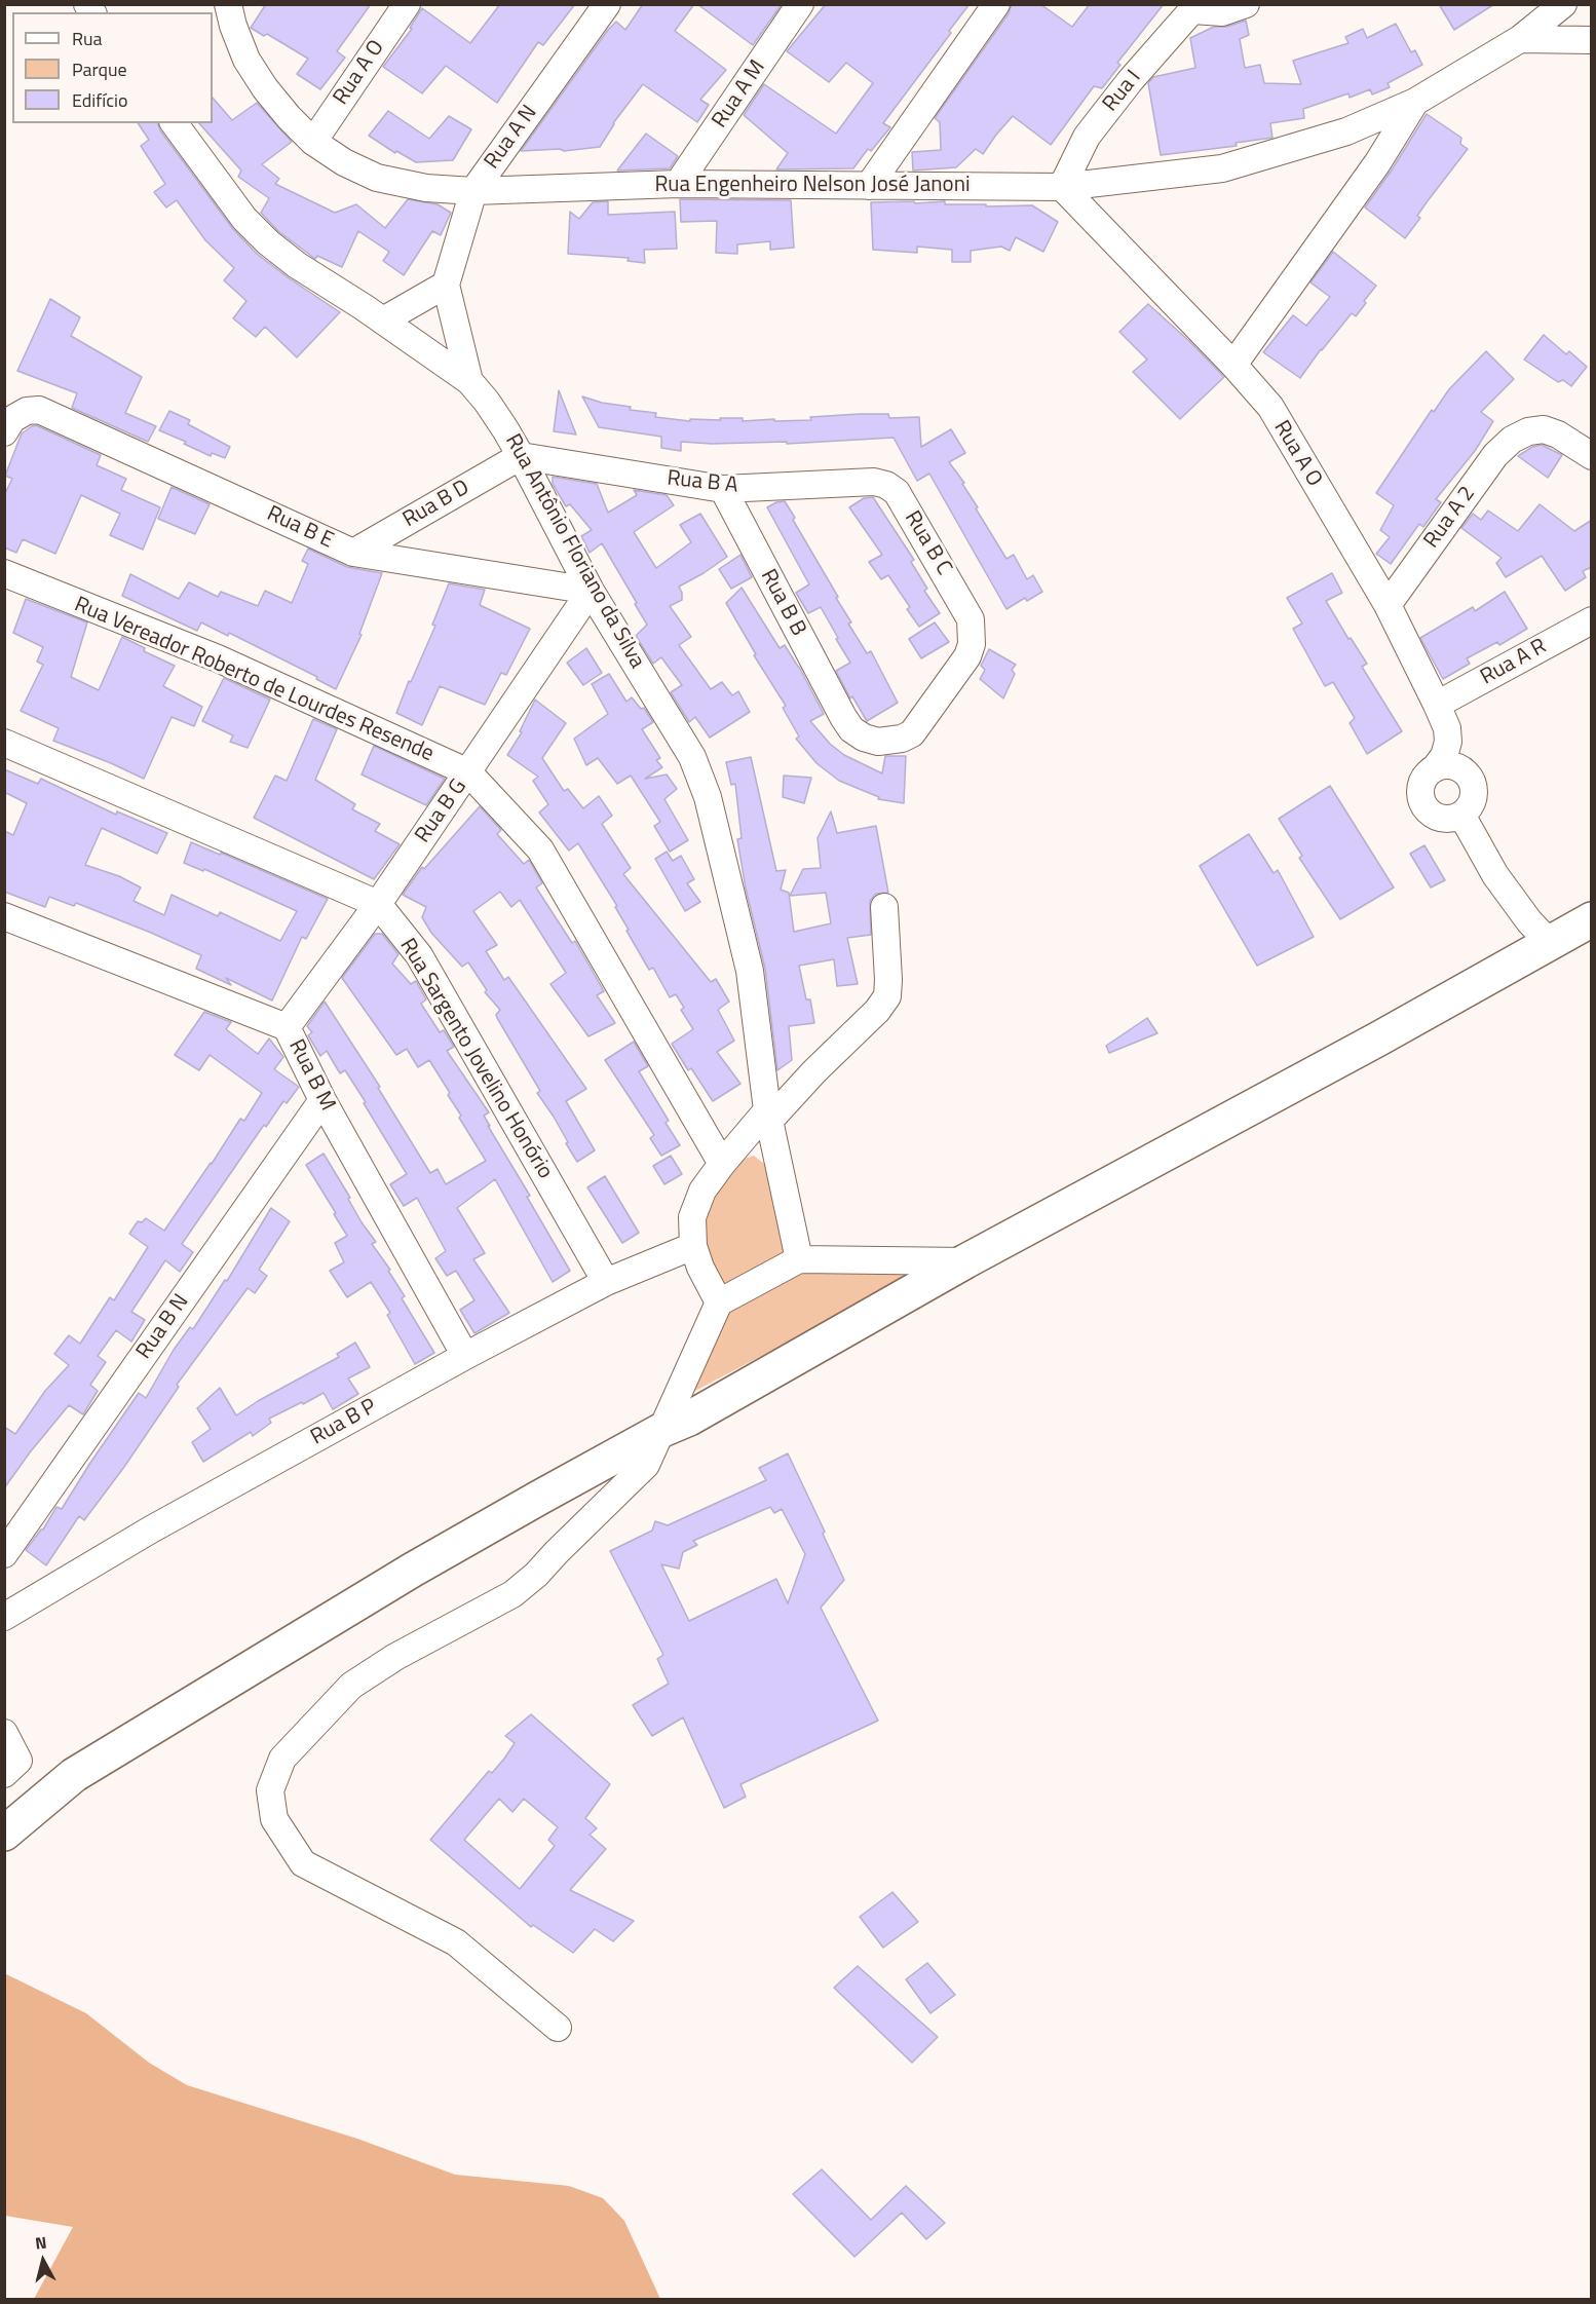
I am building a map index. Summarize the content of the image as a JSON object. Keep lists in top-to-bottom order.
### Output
{
  "streets": {
    "street": [
      "Rua A O",
      "Rua I",
      "Rua A M",
      "Rua A N",
      "Rua Engenheiro Nelson José Janoni",
      "Rua B A",
      "Rua B D",
      "Rua A 2",
      "Rua B E",
      "Rua B C",
      "Rua Antônio Floriano da Silva",
      "Rua B B",
      "Rua A R",
      "Rua Vereador Roberto de Lourdes Resende",
      "Rua B G",
      "Rua Sargento Jovelino Honório",
      "Rua B M",
      "Rua B N",
      "Rua B P"
    ]
  },
  "crossings": [
    ["Rua A O", "Rua I"],
    ["Rua A O", "Rua Engenheiro Nelson José Janoni"],
    ["Rua A O", "Rua A 2"],
    ["Rua A O", "Rua A R"],
    ["Rua I", "Rua Engenheiro Nelson José Janoni"],
    ["Rua A M", "Rua Engenheiro Nelson José Janoni"],
    ["Rua A N", "Rua Engenheiro Nelson José Janoni"],
    ["Rua B A", "Rua B D"],
    ["Rua B A", "Rua B C"],
    ["Rua B A", "Rua Antônio Floriano da Silva"],
    ["Rua B A", "Rua B B"],
    ["Rua B D", "Rua B E"],
    ["Rua B D", "Rua Antônio Floriano da Silva"],
    ["Rua B E", "Rua Antônio Floriano da Silva"],
    ["Rua B E", "Rua B G"],
    ["Rua B C", "Rua B B"],
    ["Rua Antônio Floriano da Silva", "Rua B G"],
    ["Rua Vereador Roberto de Lourdes Resende", "Rua B G"],
    ["Rua B G", "Rua Sargento Jovelino Honório"],
    ["Rua B G", "Rua B M"],
    ["Rua Sargento Jovelino Honório", "Rua B P"],
    ["Rua B M", "Rua B N"],
    ["Rua B M", "Rua B P"]
  ],
  "legend": ["Rua", "Parque", "Edifício"],
  "north": "top"
}
